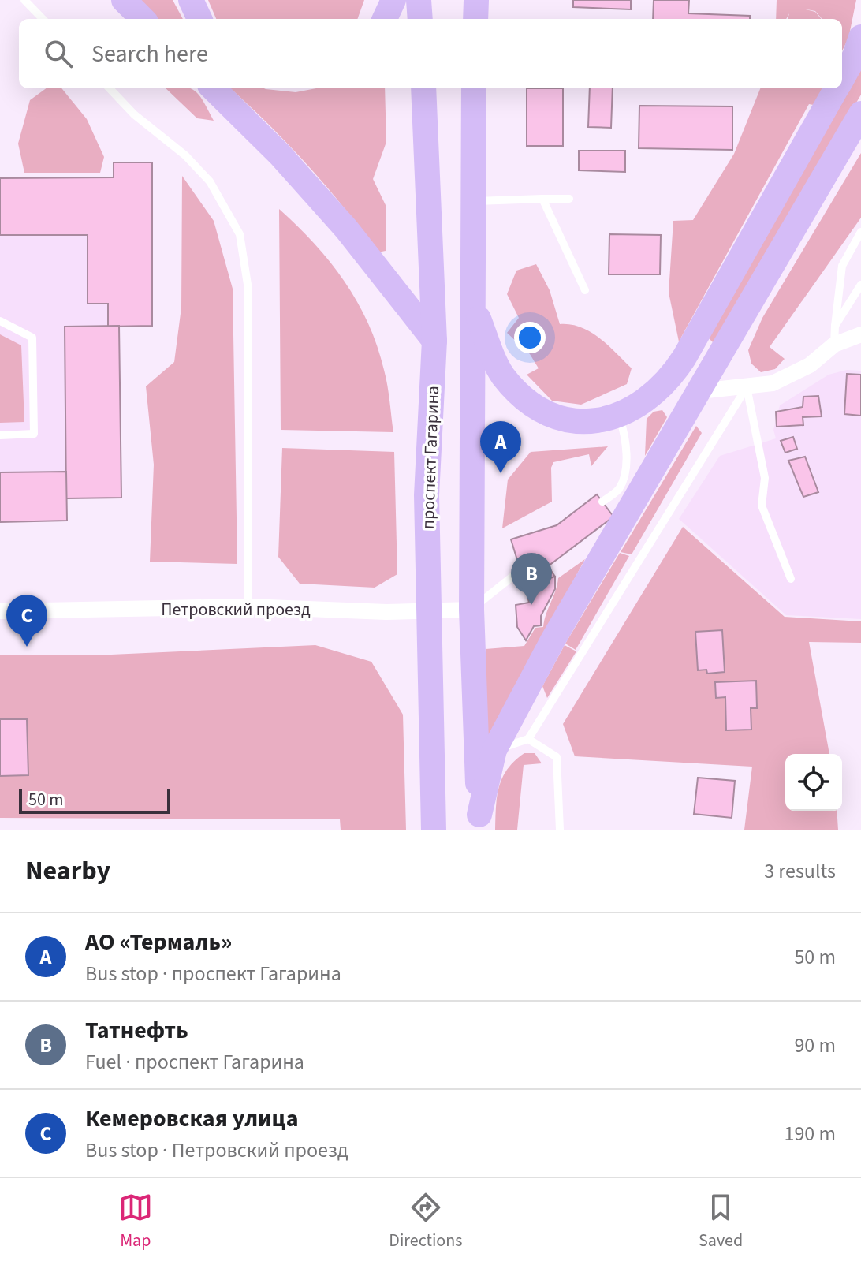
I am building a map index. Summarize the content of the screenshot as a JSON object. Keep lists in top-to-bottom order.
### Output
{
  "streets": {
    "main road": ["проспект Гагарина"],
    "street": ["Петровский проезд"]
  },
  "crossings": [
    ["проспект Гагарина", "Петровский проезд"]
  ],
  "scale_bar": "50 m",
  "page": {
    "search": "Search here",
    "pins": ["A", "B", "C"],
    "scale": "50 m",
    "heading": ["Nearby", "3 results"],
    "list": [
      {
        "mark": "A",
        "name": "АО «Термаль»",
        "note": "Bus stop · проспект Гагарина",
        "value": "50 m"
      },
      {
        "mark": "B",
        "name": "Татнефть",
        "note": "Fuel · проспект Гагарина",
        "value": "90 m"
      },
      {
        "mark": "C",
        "name": "Кемеровская улица",
        "note": "Bus stop · Петровский проезд",
        "value": "190 m"
      }
    ],
    "nav": ["Map", "Directions", "Saved"]
  }
}
